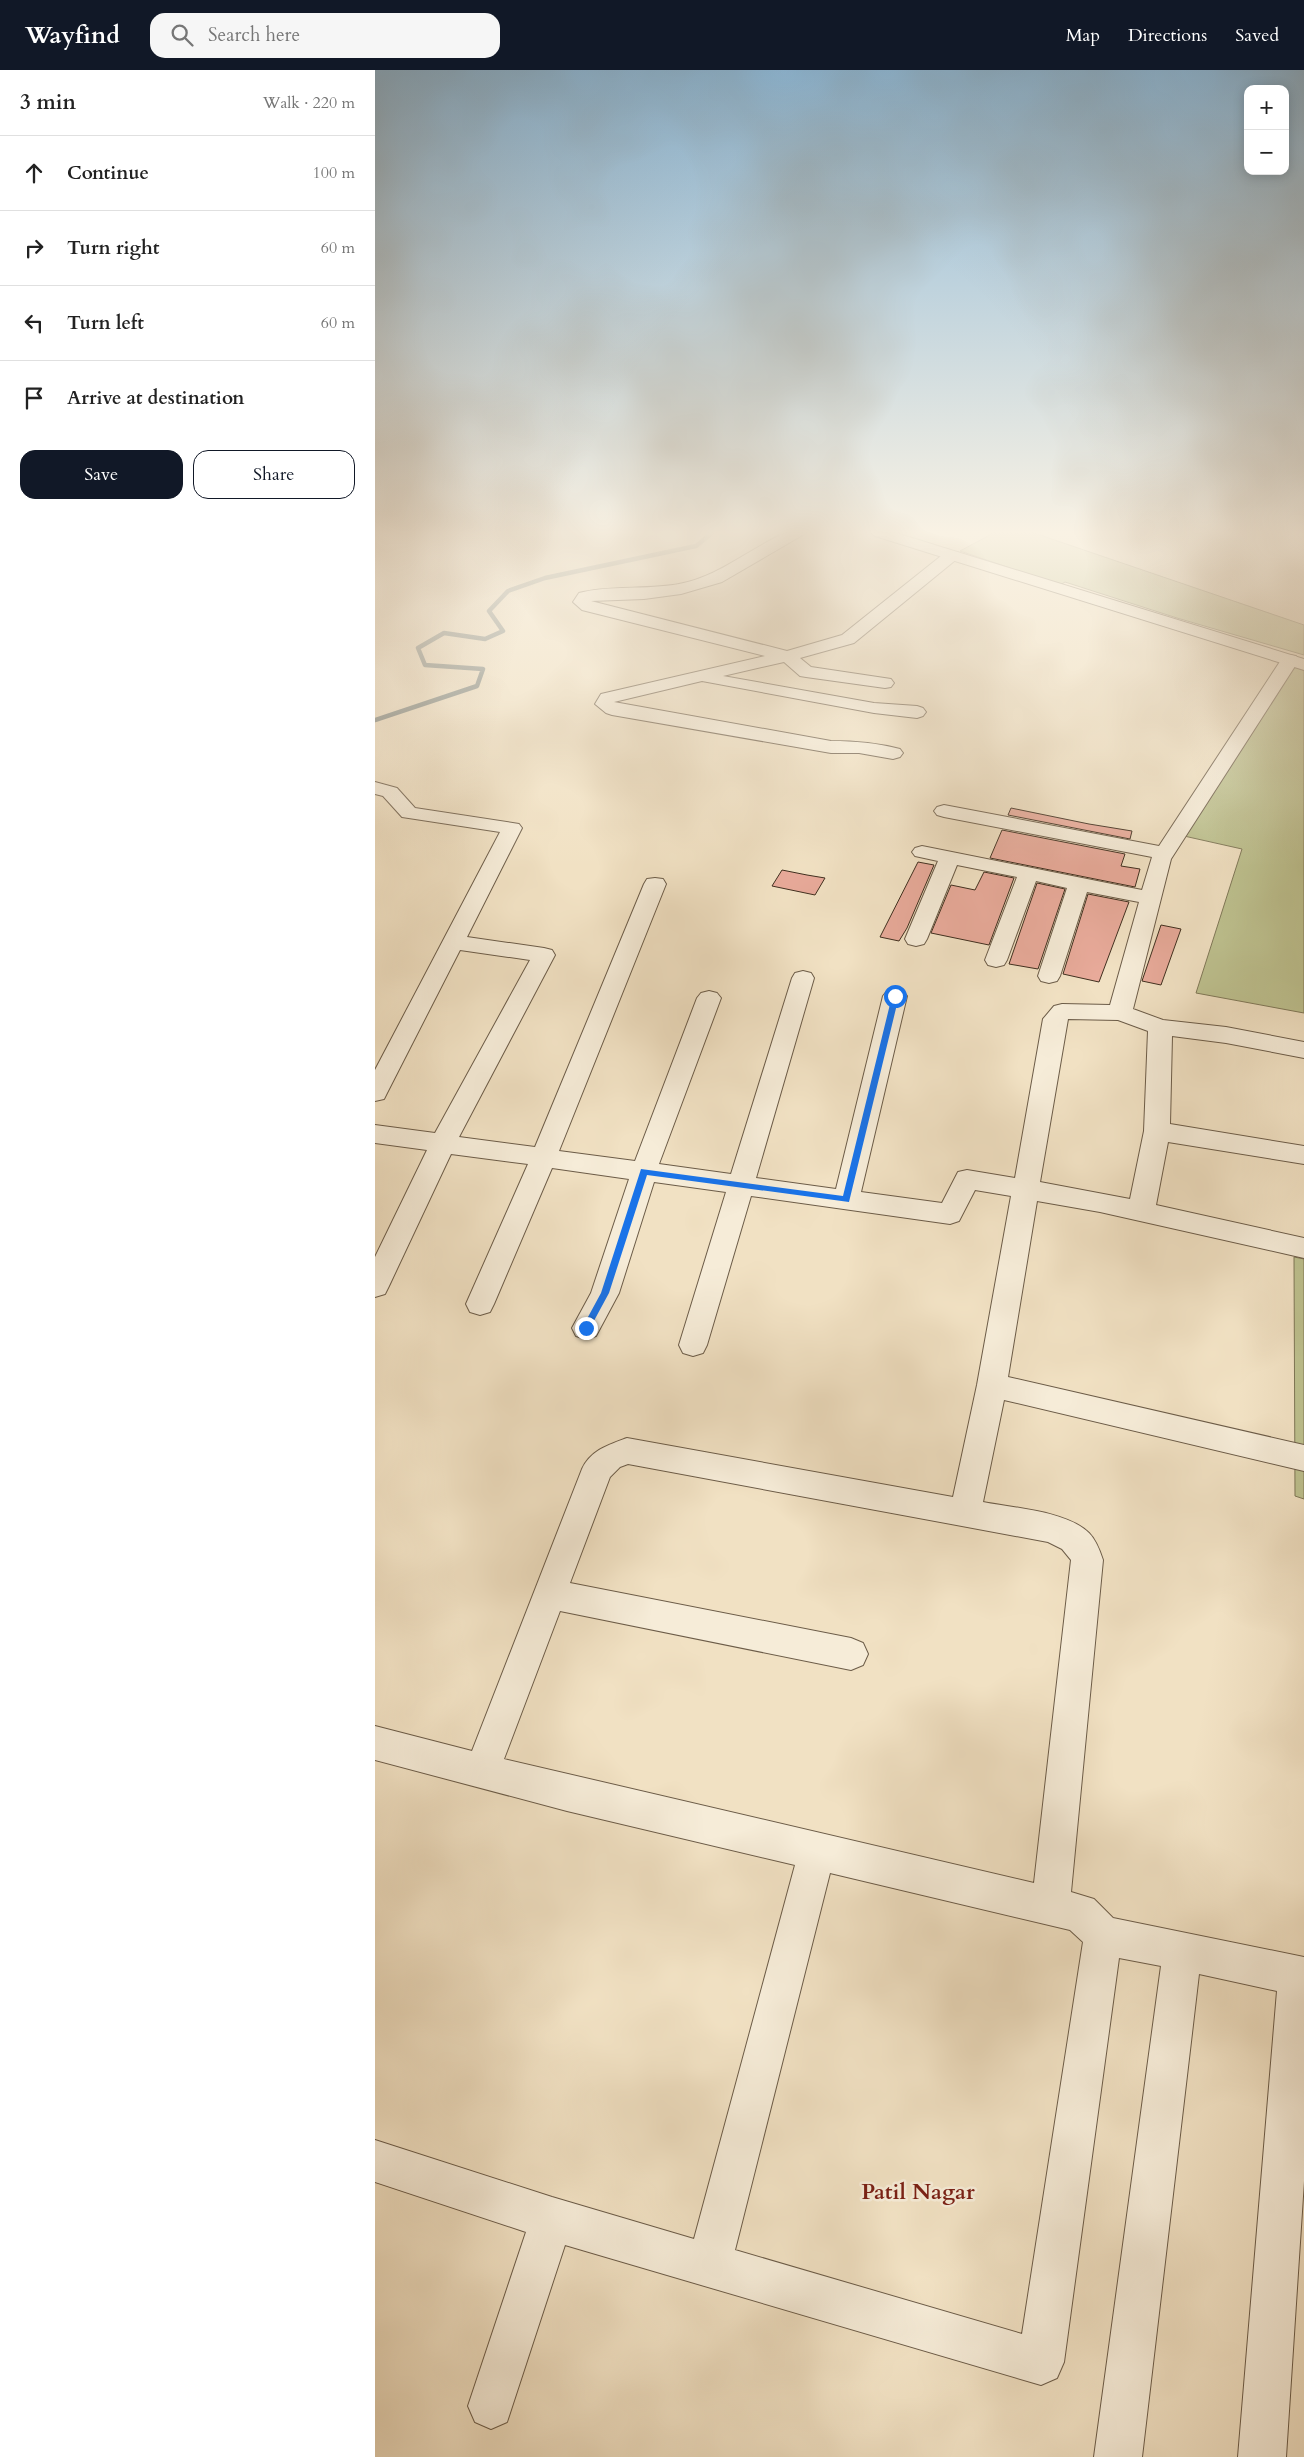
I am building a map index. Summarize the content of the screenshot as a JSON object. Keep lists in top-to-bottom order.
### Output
{
  "districts": ["Patil Nagar"],
  "page": {
    "header": "Wayfind",
    "search": "Search here",
    "nav": ["Map", "Directions", "Saved"],
    "heading": ["3 min", "Walk · 220 m"],
    "map_buttons": ["+", "−"],
    "list": [
      ["Continue", "100 m"],
      ["Turn right", "60 m"],
      ["Turn left", "60 m"],
      "Arrive at destination"
    ],
    "buttons": ["Save", "Share"]
  }
}
